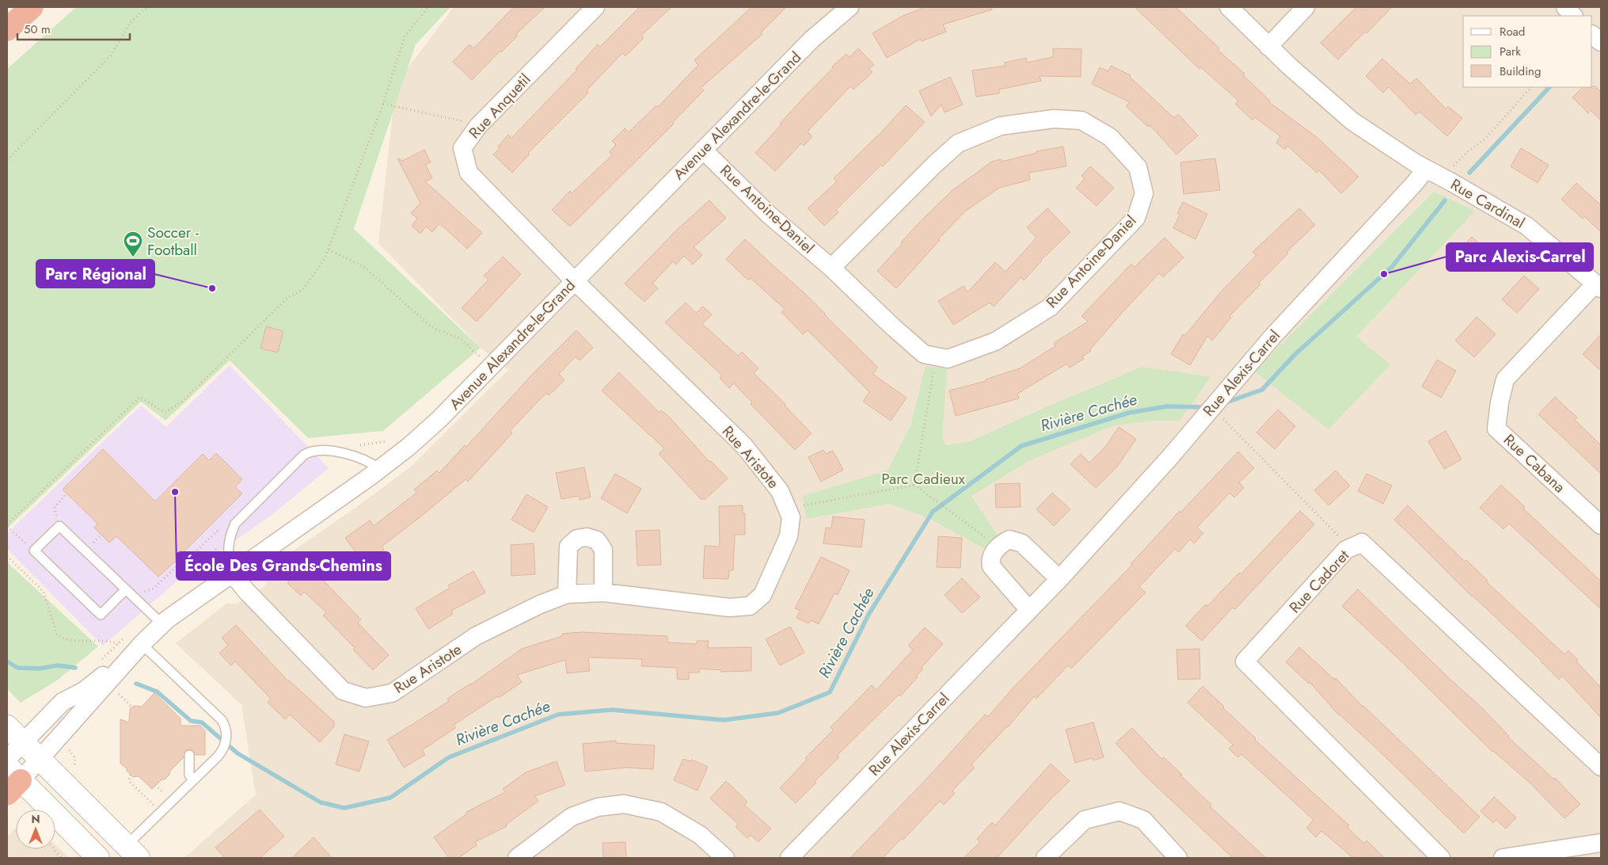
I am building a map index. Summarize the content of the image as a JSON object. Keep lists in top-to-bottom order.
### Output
{
  "streets": {
    "street": [
      "Rue Anquetil",
      "Avenue Alexandre-le-Grand",
      "Rue Cardinal",
      "Rue Antoine-Daniel",
      "Rue Alexis-Carrel",
      "Rue Aristote",
      "Rue Cabana",
      "Rue Cadoret"
    ]
  },
  "crossings": [
    ["Rue Anquetil", "Avenue Alexandre-le-Grand"],
    ["Rue Anquetil", "Rue Aristote"],
    ["Avenue Alexandre-le-Grand", "Rue Antoine-Daniel"],
    ["Avenue Alexandre-le-Grand", "Rue Aristote"],
    ["Rue Cardinal", "Rue Alexis-Carrel"],
    ["Rue Cardinal", "Rue Cabana"]
  ],
  "water": ["Rivière Cachée"],
  "parks": ["Parc Cadieux"],
  "places": {
    "sports": ["Soccer - Football"],
    "other": ["Parc Alexis-Carrel", "Parc Régional", "École Des Grands-Chemins"]
  },
  "legend": ["Road", "Park", "Building"],
  "scale_bar": "50 m",
  "north": "top"
}
